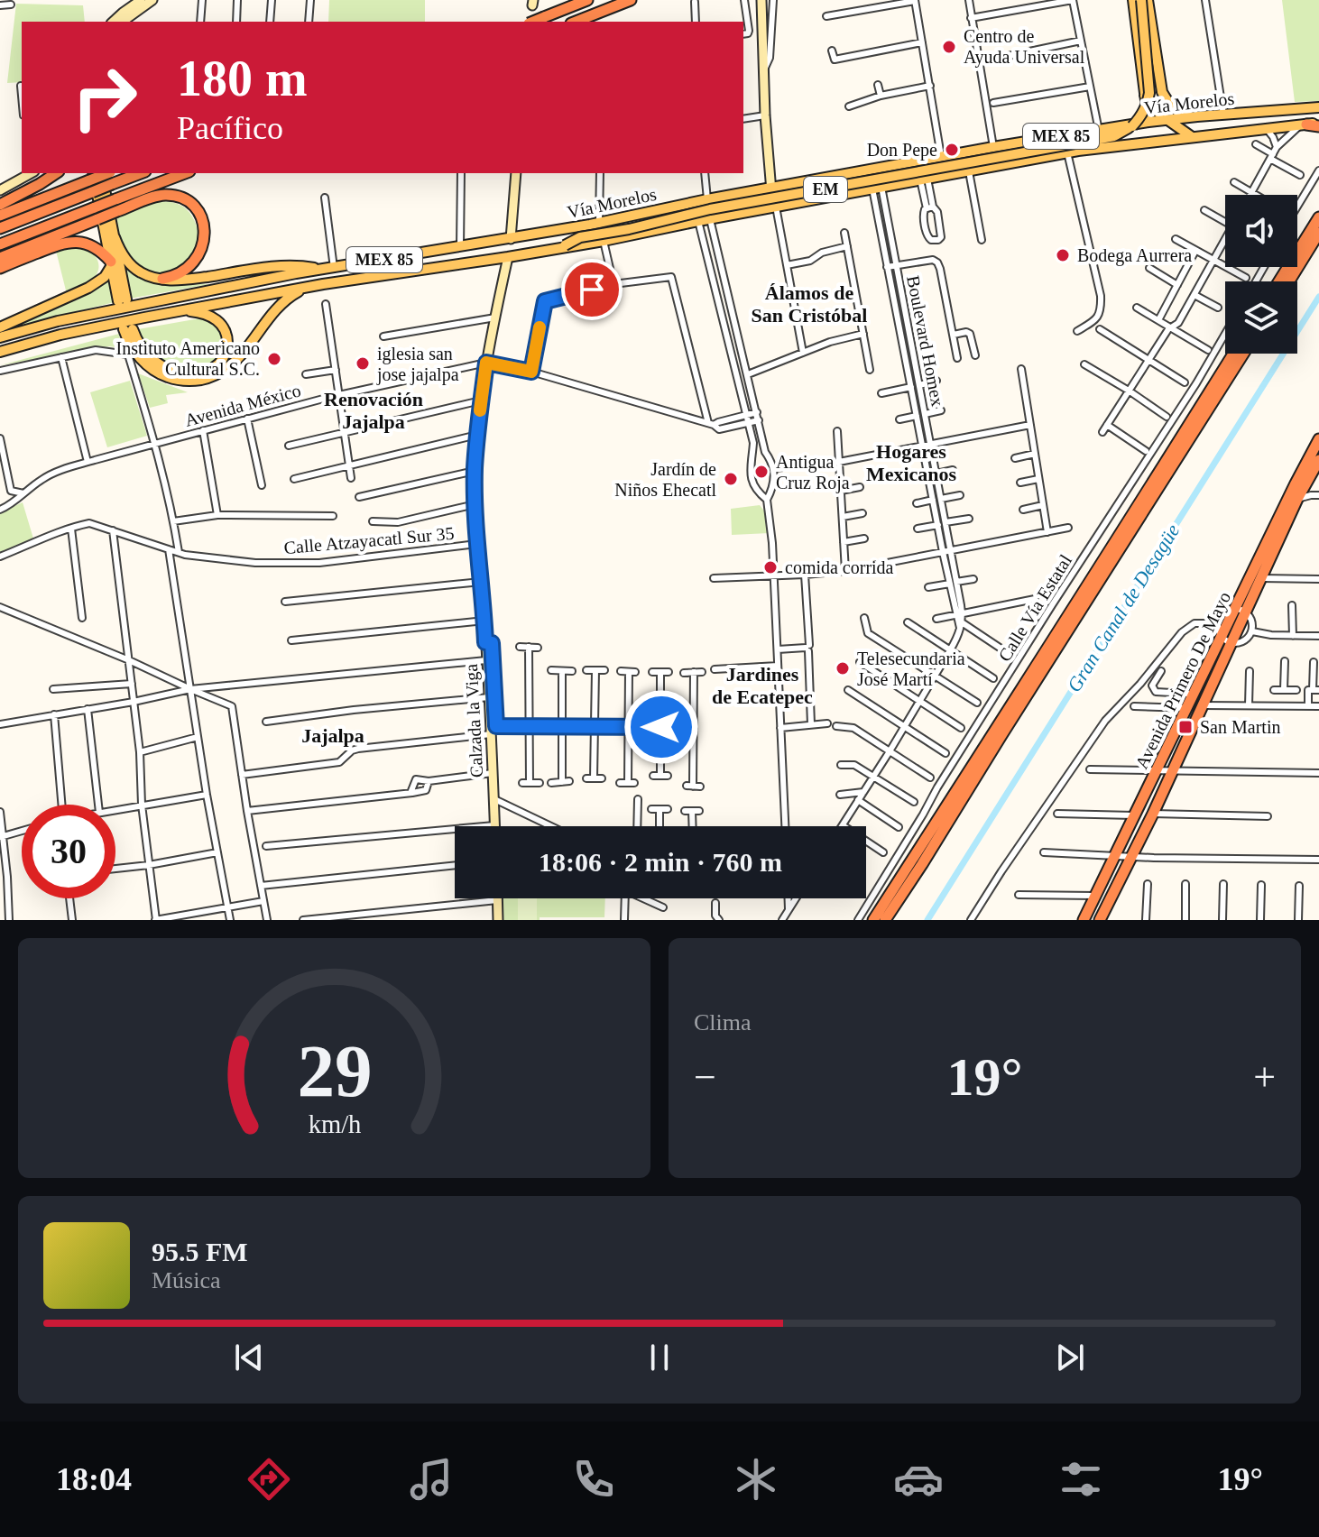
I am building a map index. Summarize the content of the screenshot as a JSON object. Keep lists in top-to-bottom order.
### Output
{
  "streets": {
    "highway": ["MEX 85", "Avenida Primero De Mayo"],
    "main road": ["Vía Morelos", "EM", "Calzada la Viga"],
    "street": [
      "Boulevard Homex",
      "Avenida México",
      "Calle Atzayacatl Sur 35",
      "Calle Vía Estatal"
    ]
  },
  "crossings": [
    ["Vía Morelos", "MEX 85"],
    ["Vía Morelos", "EM"],
    ["Vía Morelos", "Boulevard Homex"],
    ["Vía Morelos", "Calzada la Viga"],
    ["Avenida México", "Calzada la Viga"],
    ["Calle Atzayacatl Sur 35", "Calzada la Viga"]
  ],
  "districts": [
    "Álamos de San Cristóbal",
    "Renovación Jajalpa",
    "Hogares Mexicanos",
    "Jardines de Ecatepec",
    "Jajalpa"
  ],
  "water": ["Gran Canal de Desagüe"],
  "places": {
    "other": [
      "Centro de Ayuda Universal",
      "Don Pepe",
      "Bodega Aurrera",
      "Instituto Americano Cultural S.C.",
      "iglesia san jose jajalpa",
      "Antigua Cruz Roja",
      "Jardín de Niños Ehecatl",
      "comida corrida",
      "Telesecundaria José Martí"
    ],
    "transit": ["San Martin"]
  },
  "page": {
    "turn": ["180 m", "Pacífico"],
    "limit": "30",
    "trip": "18:06 · 2 min · 760 m",
    "tile": "Clima",
    "heat": ["−", "19°", "+"],
    "song": ["95.5 FM", "Música"],
    "tabs": ["18:04", "19°"],
    "gauge": ["29", "km/h"]
  }
}
